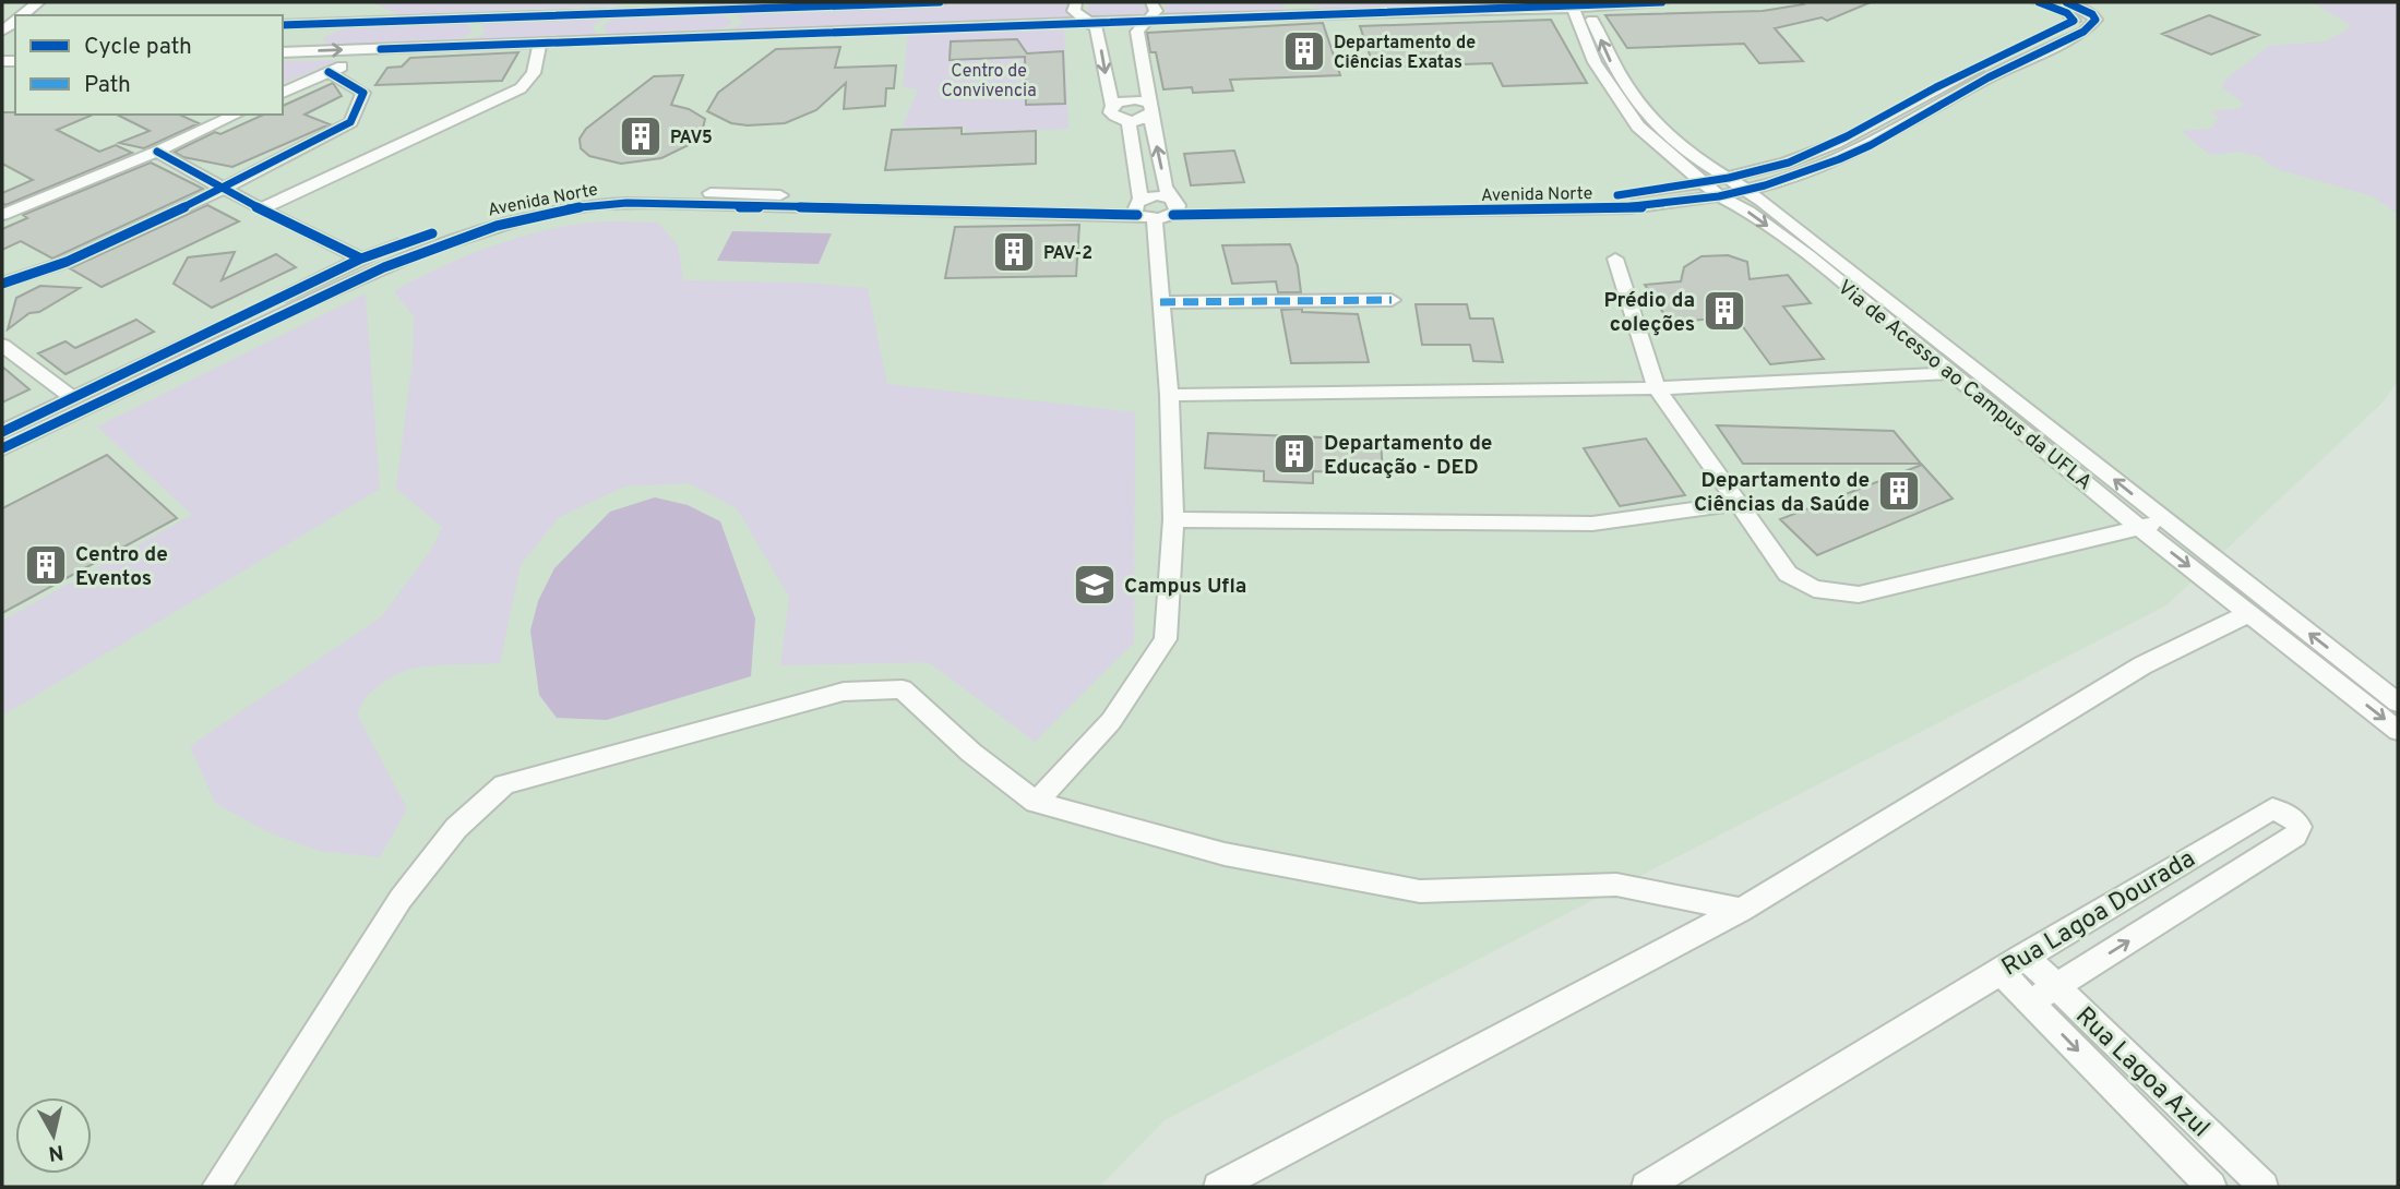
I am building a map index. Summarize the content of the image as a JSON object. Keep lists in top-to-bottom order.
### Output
{
  "streets": {
    "street": [
      "Avenida Norte",
      "Via de Acesso ao Campus da UFLA",
      "Rua Lagoa Dourada",
      "Rua Lagoa Azul"
    ]
  },
  "crossings": [
    ["Avenida Norte", "Via de Acesso ao Campus da UFLA"],
    ["Rua Lagoa Dourada", "Rua Lagoa Azul"]
  ],
  "parks": ["Centro de Convivencia"],
  "places": {
    "building": [
      "Departamento de Ciências Exatas",
      "PAV5",
      "PAV-2",
      "Prédio da coleções",
      "Departamento de Educação - DED",
      "Departamento de Ciências da Saúde",
      "Centro de Eventos"
    ],
    "school or university": ["Campus Ufla"]
  },
  "legend": ["Cycle path", "Path"],
  "north": "bottom"
}
